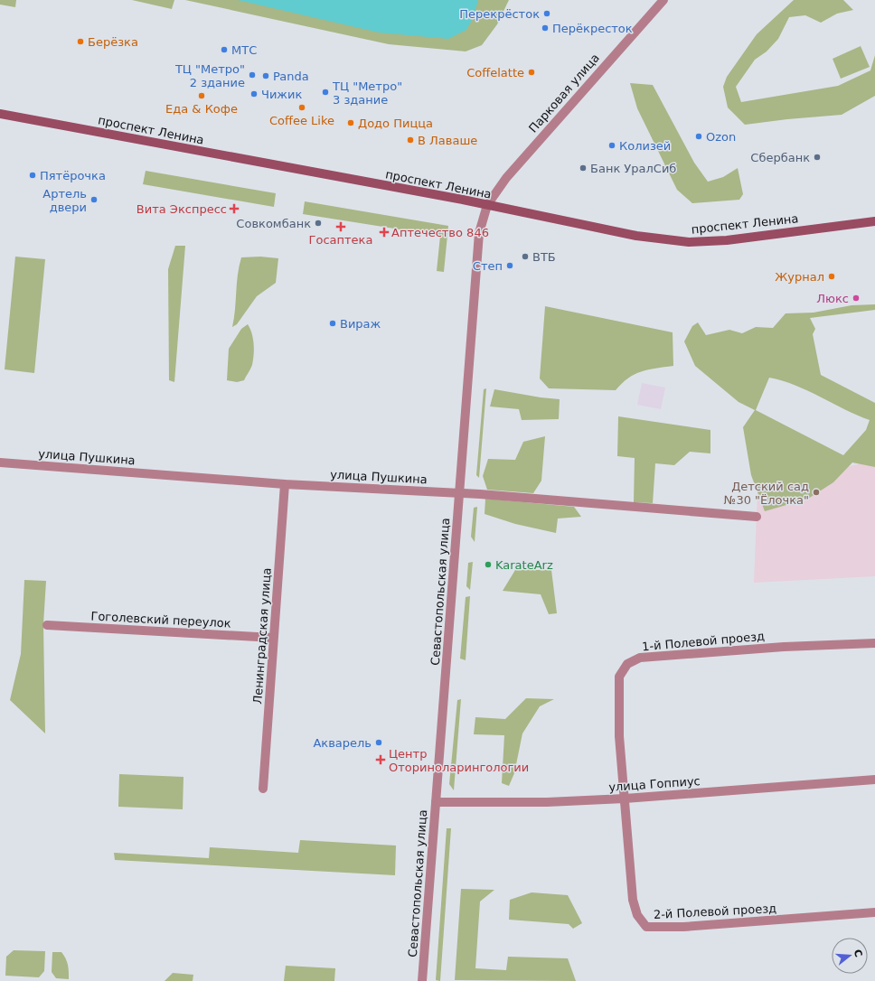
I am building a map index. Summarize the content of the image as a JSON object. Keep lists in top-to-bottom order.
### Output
{
  "streets": {
    "main road": ["проспект Ленина"],
    "street": [
      "Парковая улица",
      "улица Пушкина",
      "Севастопольская улица",
      "Гоголевский переулок",
      "Ленинградская улица",
      "1-й Полевой проезд",
      "улица Гоппиус",
      "2-й Полевой проезд"
    ]
  },
  "crossings": [
    ["Парковая улица", "проспект Ленина"],
    ["Парковая улица", "Севастопольская улица"],
    ["проспект Ленина", "Севастопольская улица"],
    ["улица Пушкина", "Севастопольская улица"],
    ["улица Пушкина", "Ленинградская улица"],
    ["Севастопольская улица", "улица Гоппиус"],
    ["Гоголевский переулок", "Ленинградская улица"],
    ["1-й Полевой проезд", "улица Гоппиус"],
    ["1-й Полевой проезд", "2-й Полевой проезд"],
    ["улица Гоппиус", "2-й Полевой проезд"]
  ],
  "places": {
    "other": [
      "Перекрёсток",
      "Перёкресток",
      "Берёзка",
      "МТС",
      "Coffelatte",
      "ТЦ \"Метро\" 2 здание",
      "Panda",
      "ТЦ \"Метро\" 3 здание",
      "Чижик",
      "Еда & Кофе",
      "Coffee Like",
      "Додо Пицца",
      "Ozon",
      "В Лаваше",
      "Колизей",
      "Сбербанк",
      "Банк УралСиб",
      "Пятёрочка",
      "Артель двери",
      "Совкомбанк",
      "ВТБ",
      "Степ",
      "Журнал",
      "Люкс",
      "Вираж",
      "Детский сад №30 \"Ёлочка\"",
      "KarateArz",
      "Акварель"
    ],
    "health": [
      "Вита Экспресс",
      "Госаптека",
      "Аптечество 846",
      "Центр Оториноларингологии"
    ]
  },
  "north": "right"
}
